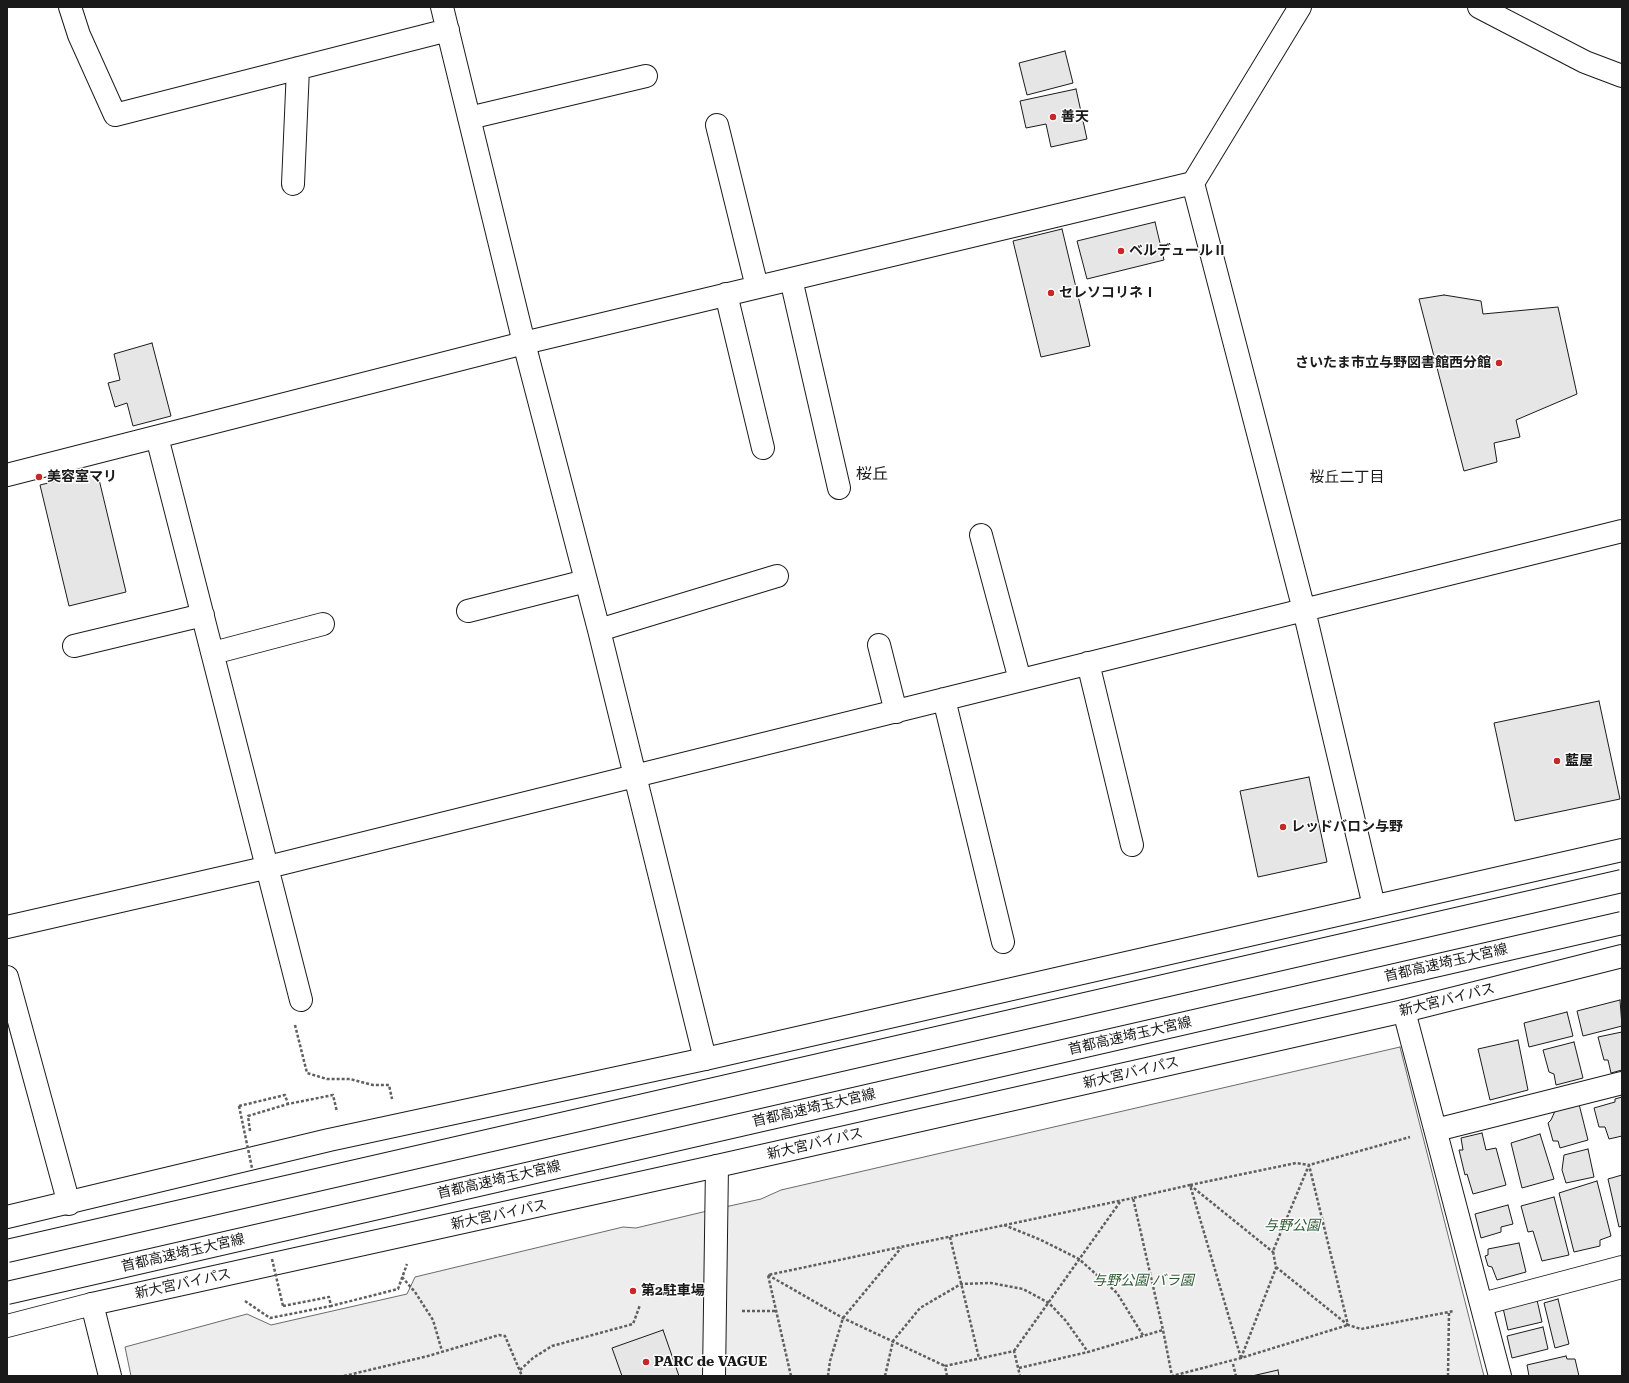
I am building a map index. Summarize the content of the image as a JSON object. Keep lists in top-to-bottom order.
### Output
{
  "streets": {
    "main road": ["首都高速埼玉大宮線", "新大宮バイパス"]
  },
  "districts": ["桜丘", "桜丘二丁目"],
  "parks": ["与野公園", "与野公園 バラ園"],
  "places": [
    "善天",
    "ベルデュールⅡ",
    "セレソコリネⅠ",
    "さいたま市立与野図書館西分館",
    "美容室マリ",
    "藍屋",
    "レッドバロン与野",
    "第2駐車場",
    "PARC de VAGUE"
  ]
}
